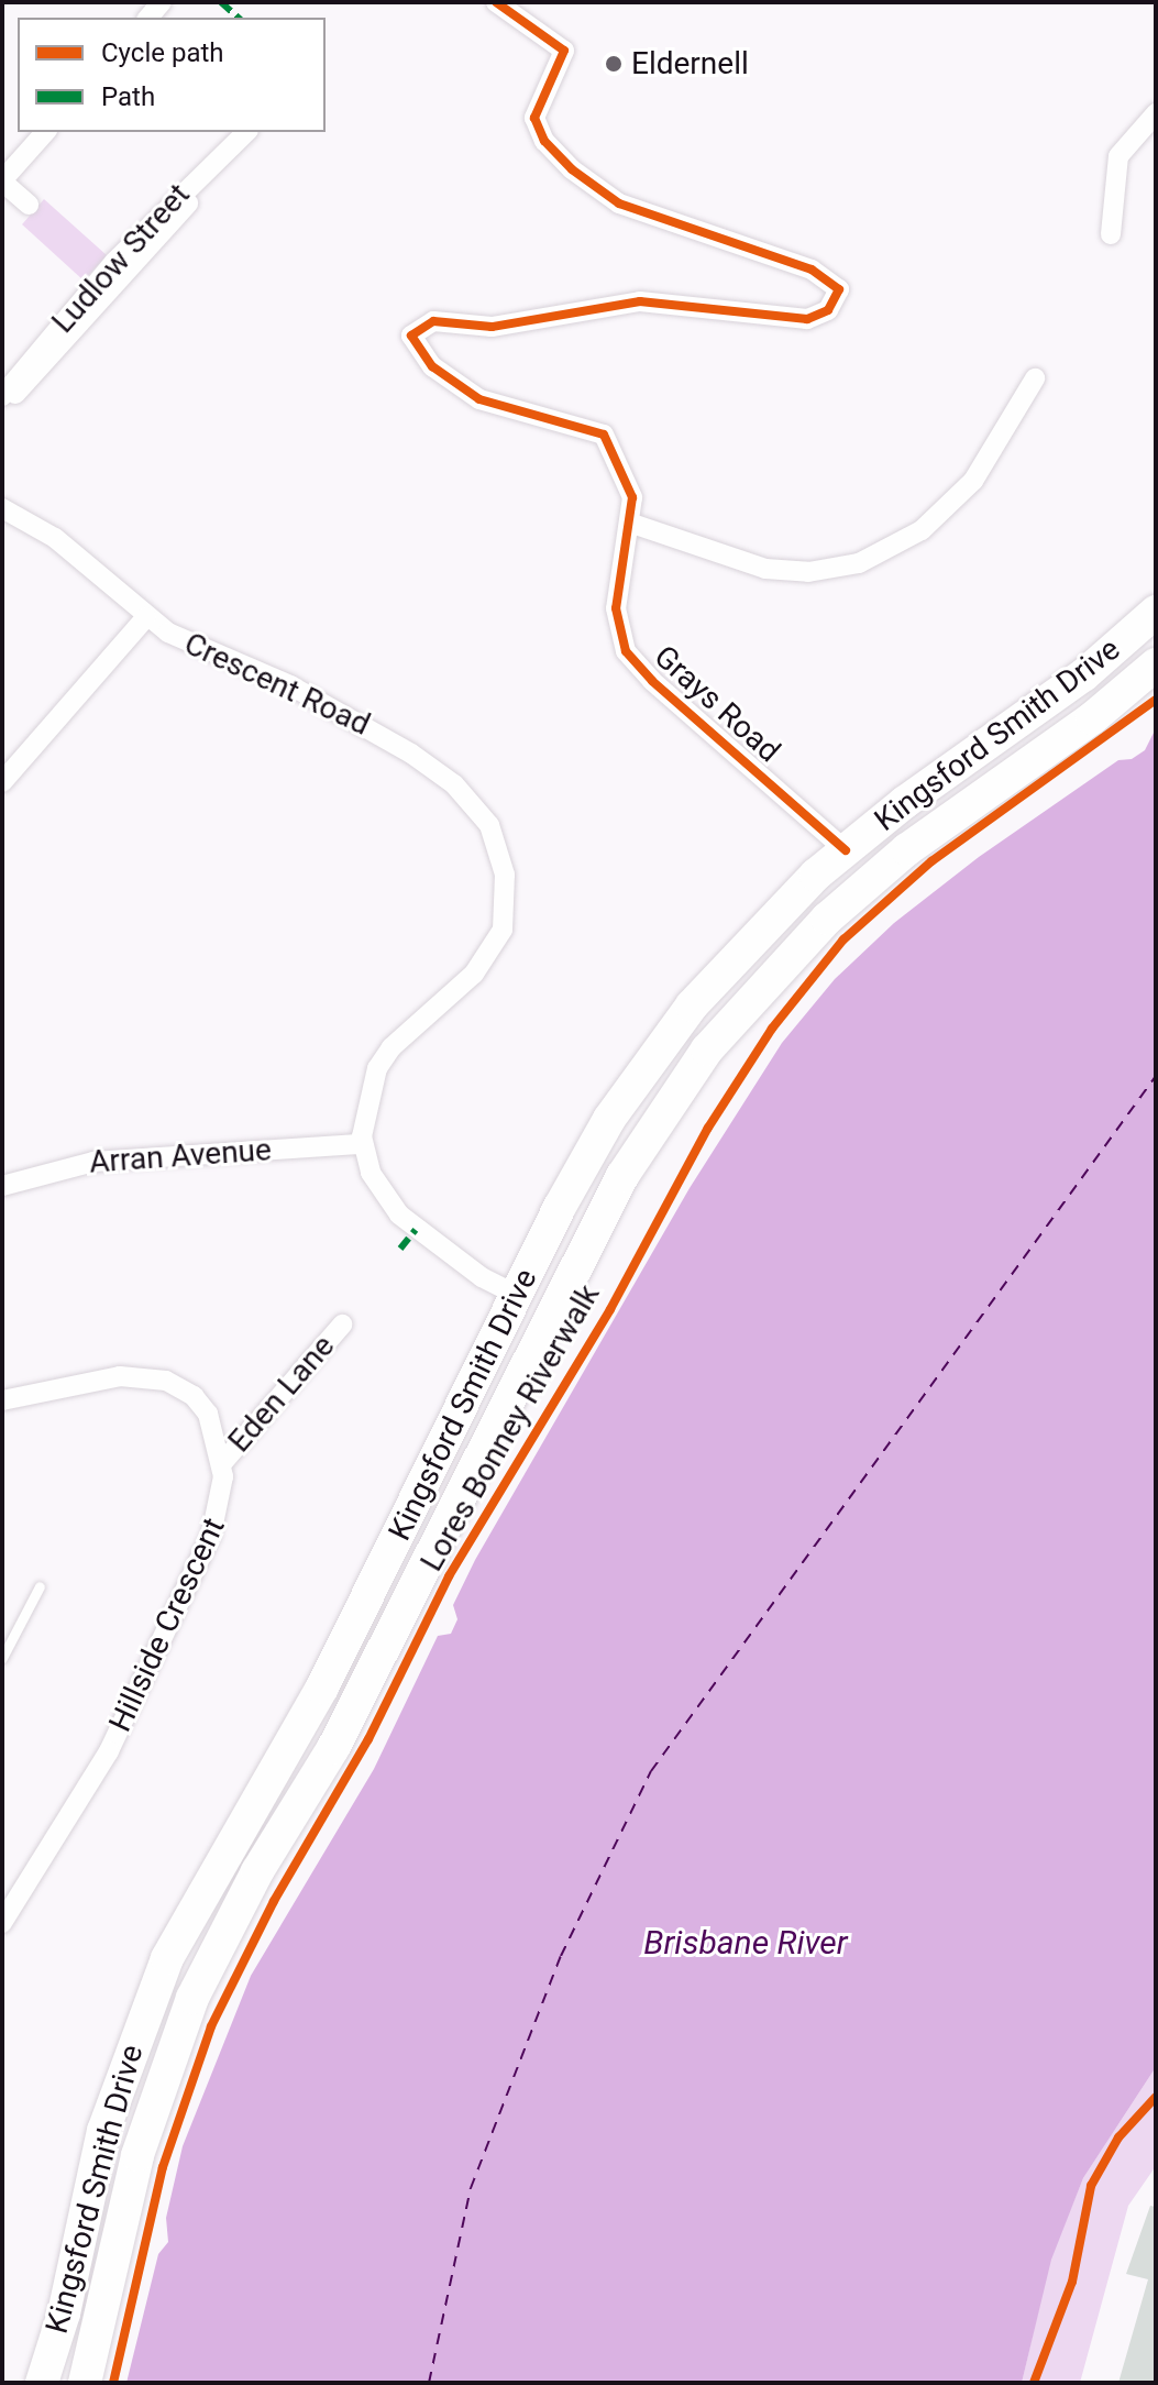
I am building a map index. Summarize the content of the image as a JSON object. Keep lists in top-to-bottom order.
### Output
{
  "streets": {
    "highway": ["Kingsford Smith Drive"],
    "street": [
      "Ludlow Street",
      "Crescent Road",
      "Grays Road",
      "Arran Avenue",
      "Eden Lane",
      "Hillside Crescent"
    ],
    "cycle path": ["Lores Bonney Riverwalk"]
  },
  "crossings": [
    ["Crescent Road", "Kingsford Smith Drive"],
    ["Crescent Road", "Arran Avenue"],
    ["Grays Road", "Kingsford Smith Drive"],
    ["Eden Lane", "Hillside Crescent"]
  ],
  "water": ["Brisbane River"],
  "places": ["Eldernell"],
  "legend": ["Cycle path", "Path"]
}
